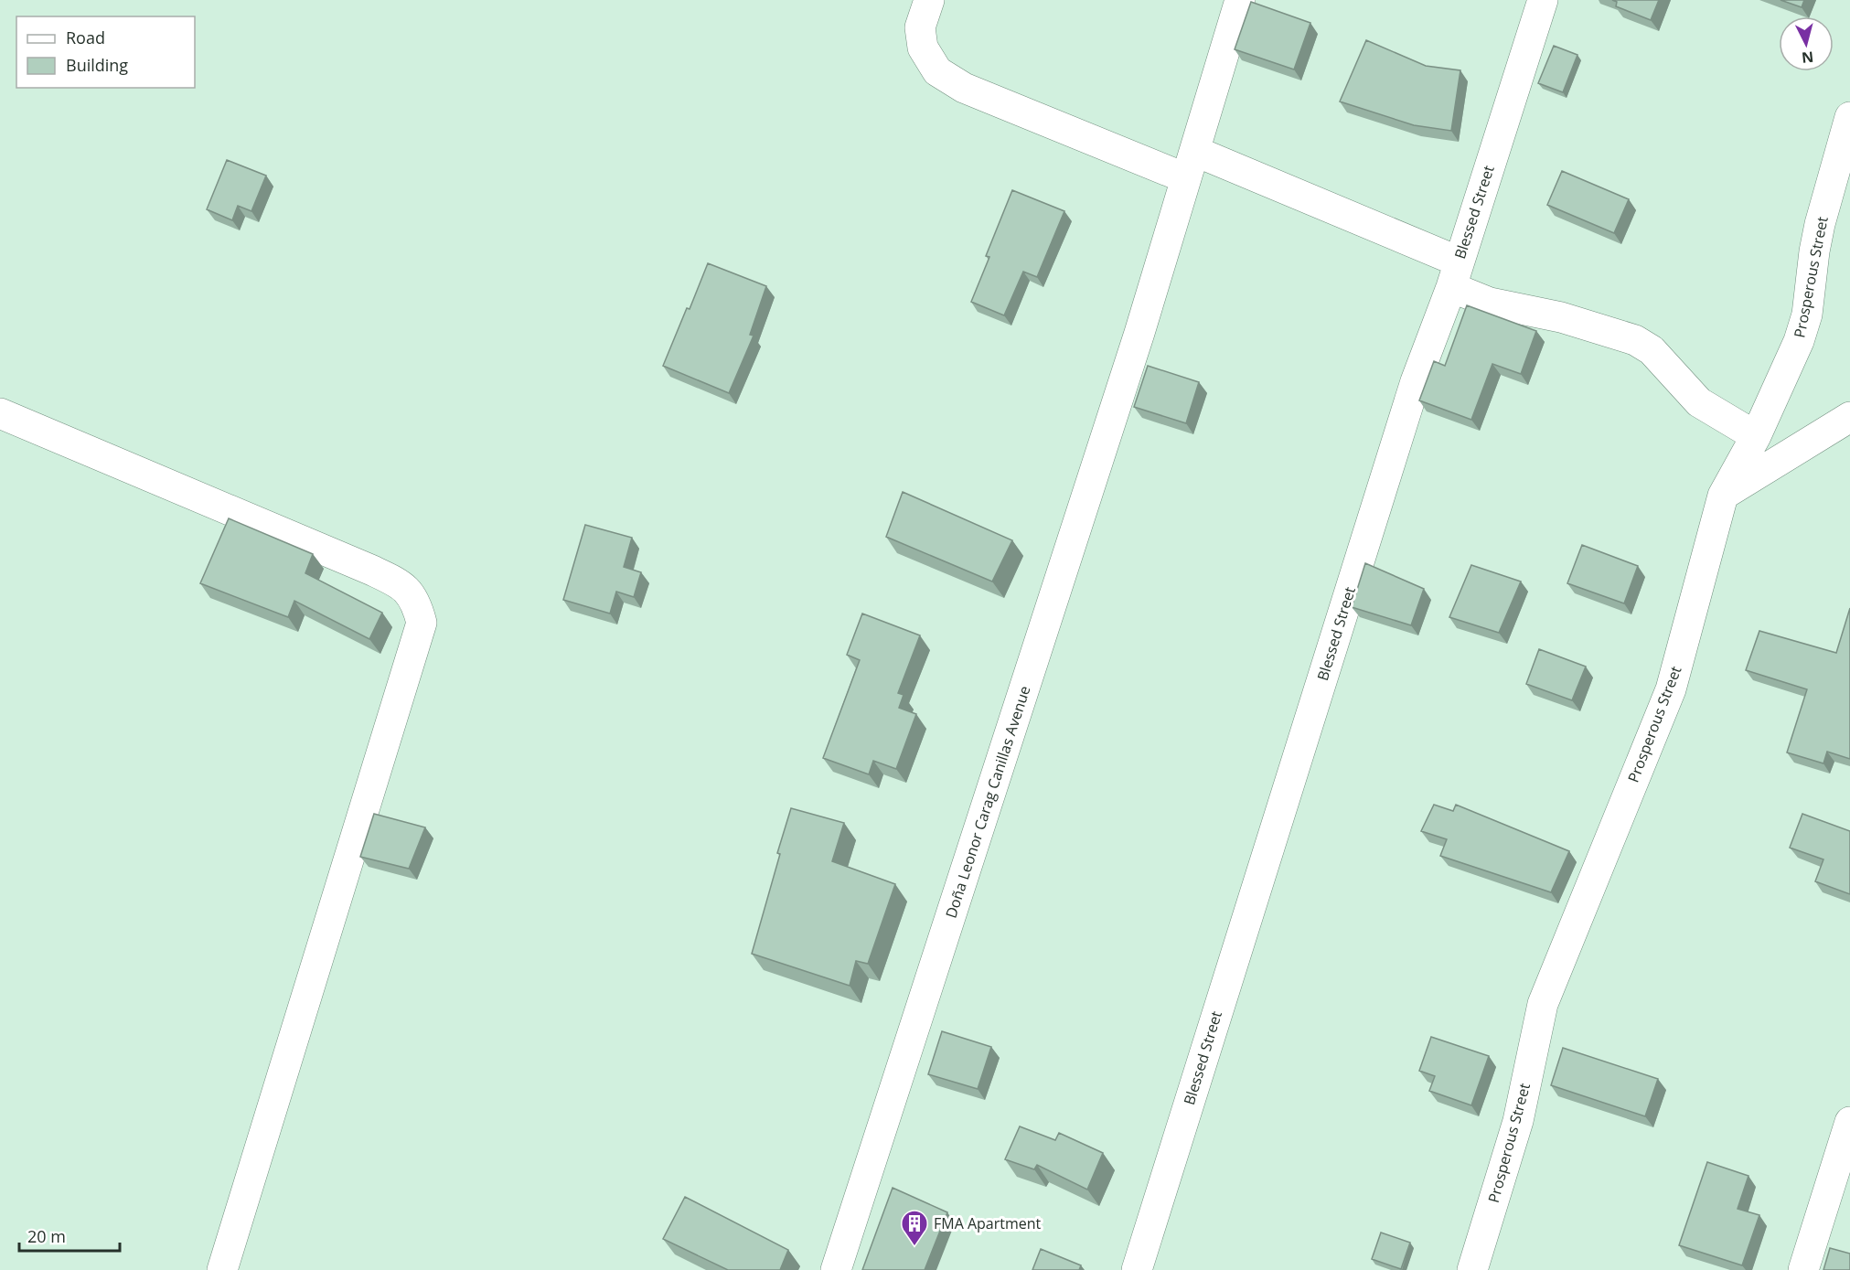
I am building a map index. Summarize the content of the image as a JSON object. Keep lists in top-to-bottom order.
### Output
{
  "streets": {
    "street": ["Blessed Street", "Prosperous Street", "Doña Leonor Carag Canillas Avenue"]
  },
  "places": {
    "building": ["FMA Apartment"]
  },
  "legend": ["Road", "Building"],
  "scale_bar": "20 m",
  "north": "bottom"
}
